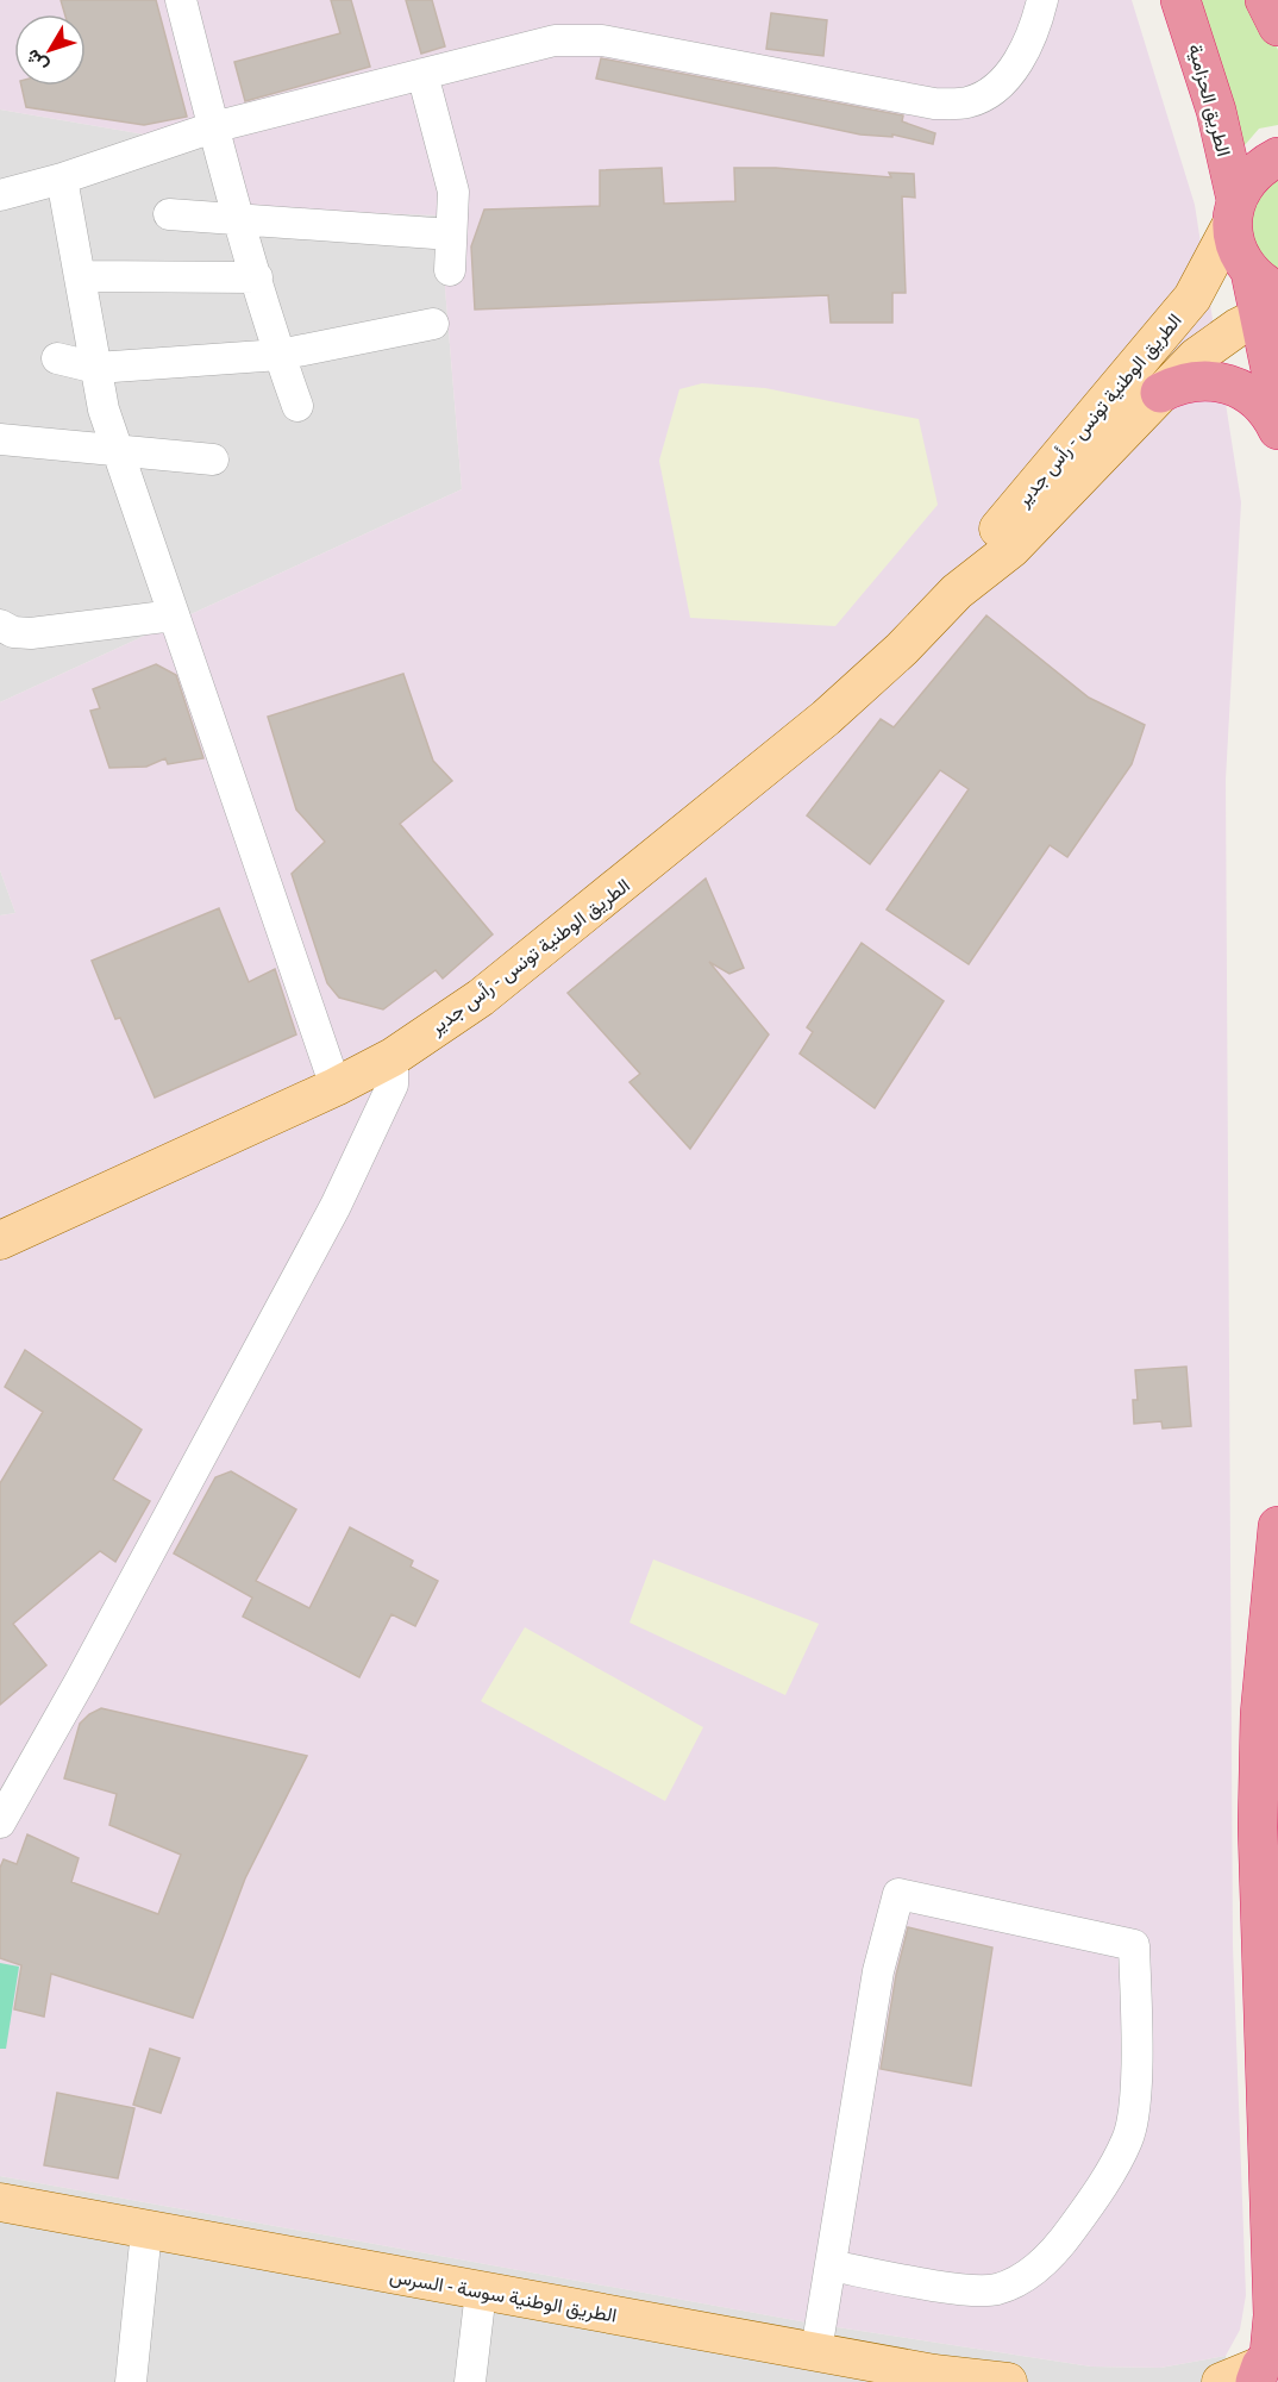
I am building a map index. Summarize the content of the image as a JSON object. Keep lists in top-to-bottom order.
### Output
{
  "streets": {
    "highway": ["الطريق الحزامية"],
    "main road": ["الطريق الوطنية تونس - رأس جدير", "الطريق الوطنية سوسة - السرس"]
  },
  "crossings": [
    ["الطريق الحزامية", "الطريق الوطنية تونس - رأس جدير"]
  ],
  "north": "bottom left"
}
